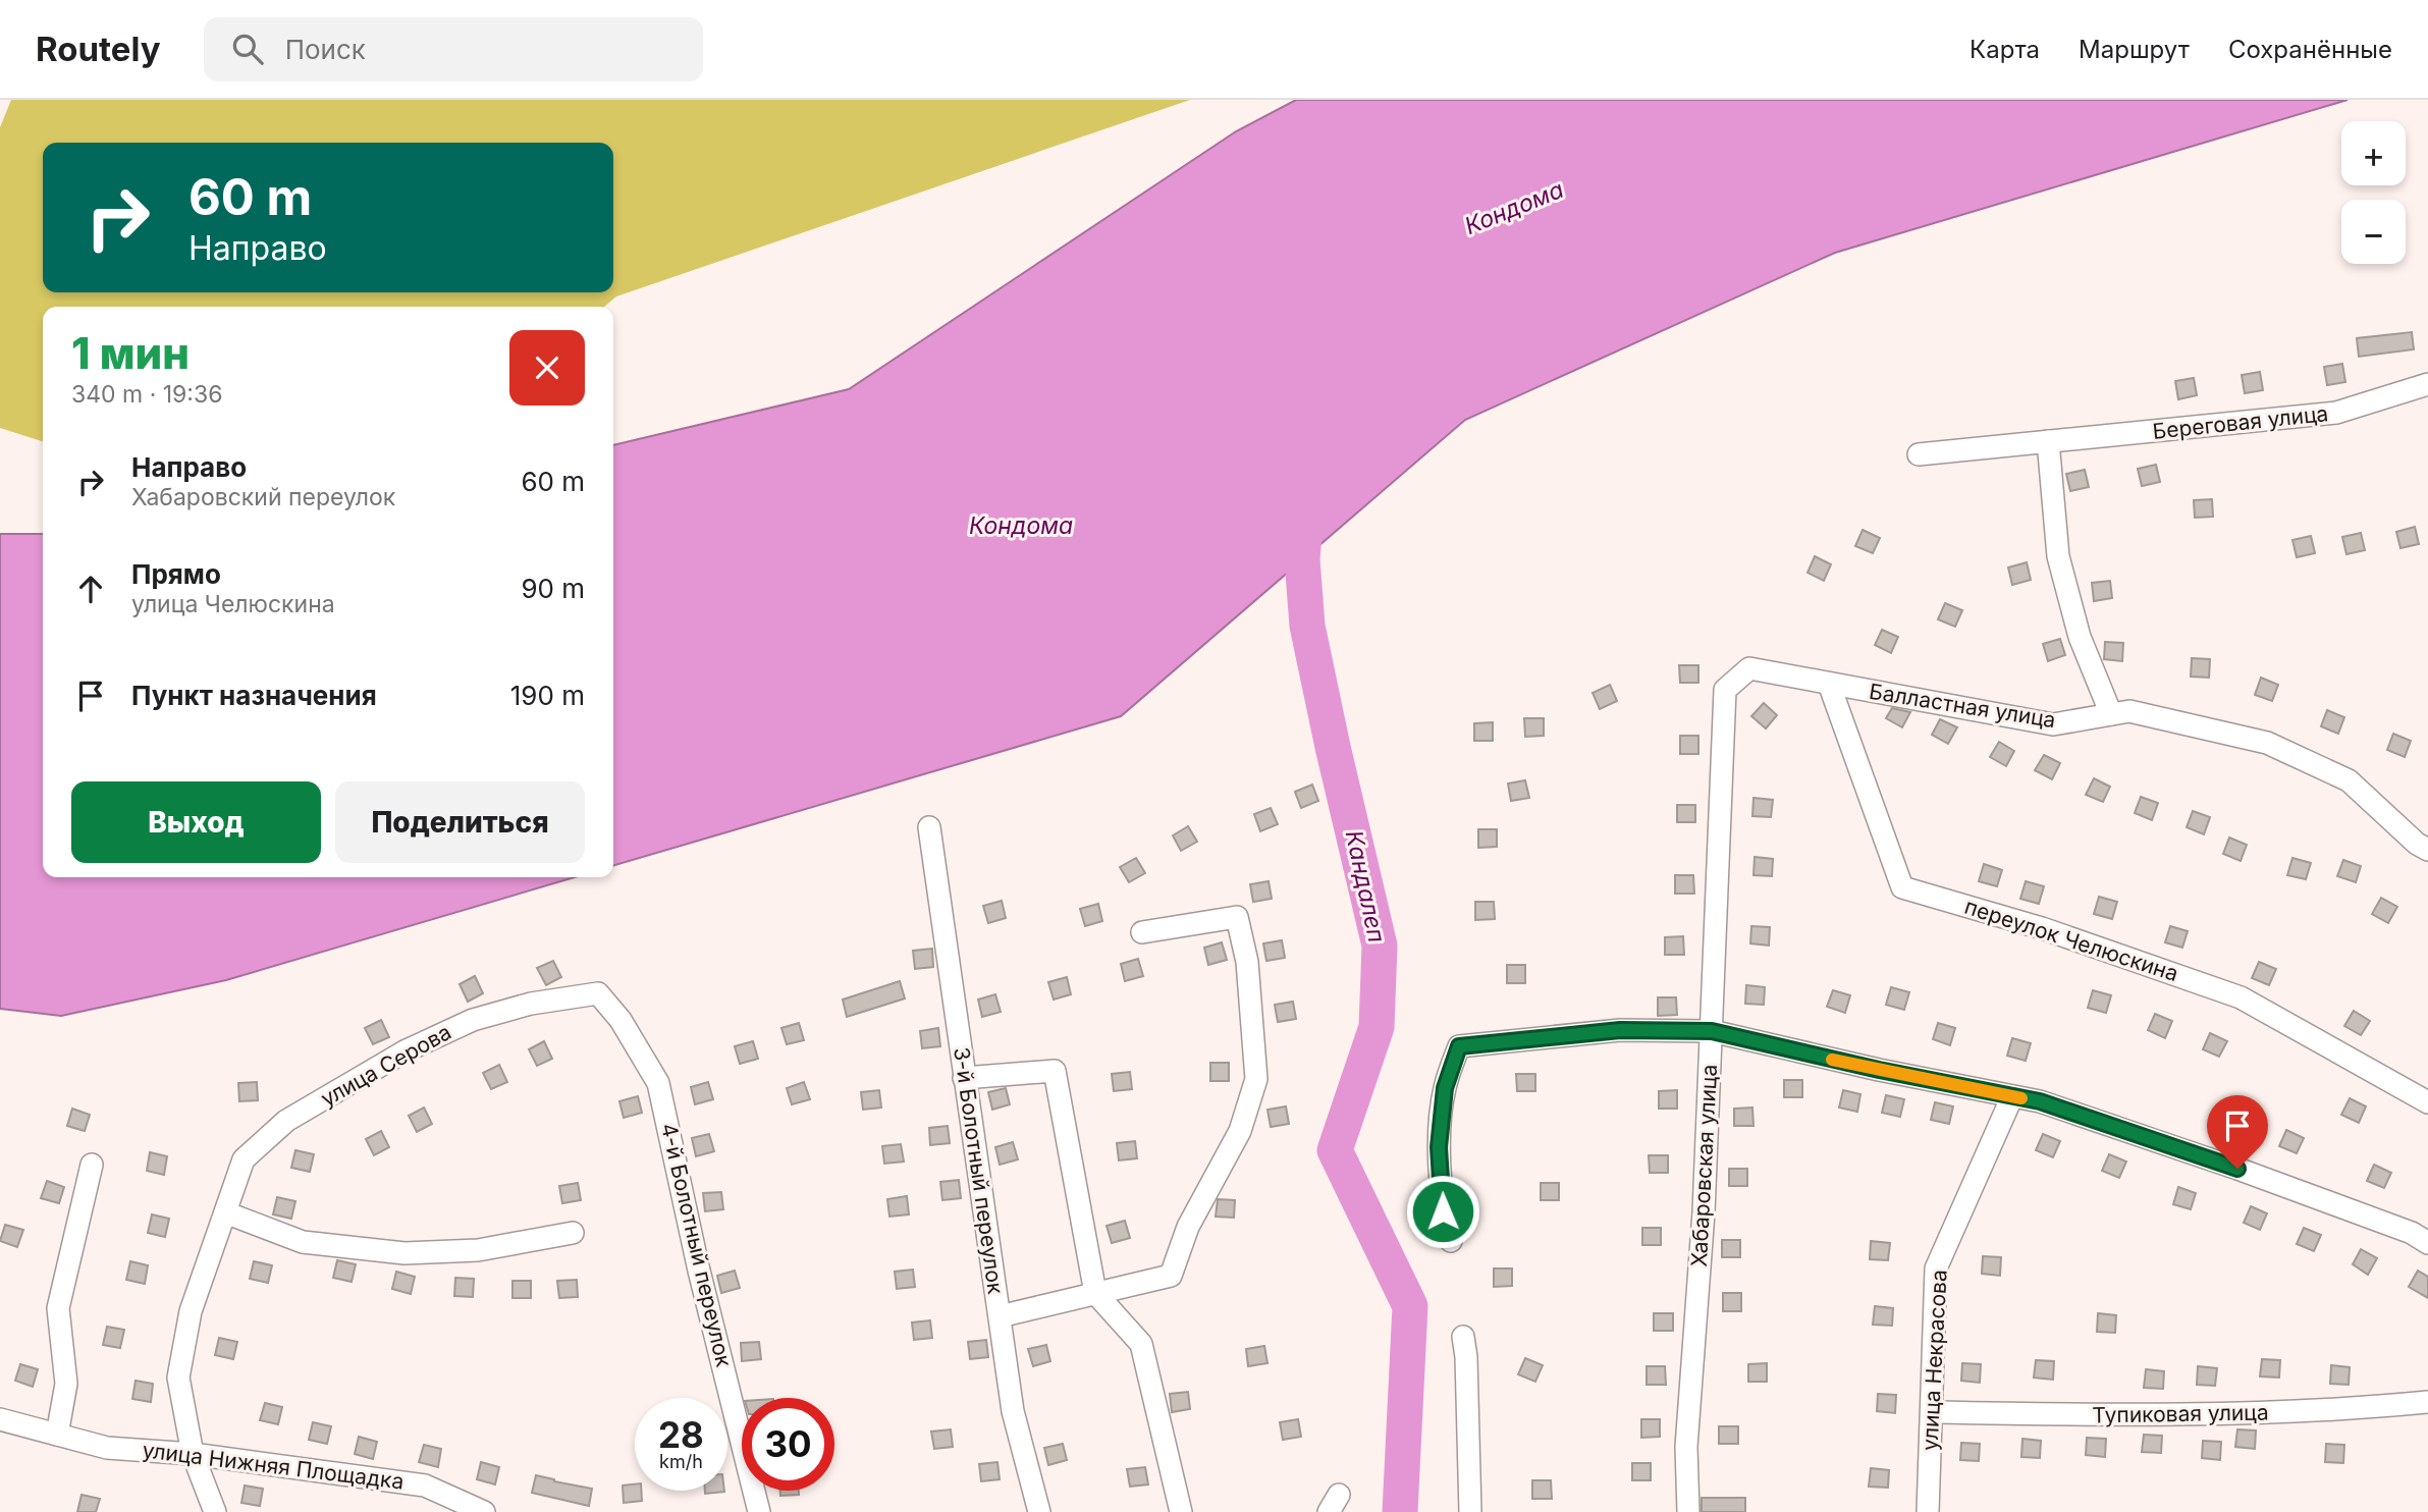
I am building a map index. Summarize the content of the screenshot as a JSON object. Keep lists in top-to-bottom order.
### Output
{
  "streets": {
    "street": [
      "Береговая улица",
      "Балластная улица",
      "переулок Челюскина",
      "улица Серова",
      "Хабаровская улица",
      "3-й Болотный переулок",
      "4-й Болотный переулок",
      "улица Некрасова",
      "Тупиковая улица",
      "улица Нижняя Площадка"
    ]
  },
  "crossings": [
    ["Балластная улица", "переулок Челюскина"],
    ["Балластная улица", "Хабаровская улица"],
    ["улица Серова", "4-й Болотный переулок"],
    ["улица Серова", "улица Нижняя Площадка"],
    ["улица Некрасова", "Тупиковая улица"]
  ],
  "water": ["Кондома", "Кандалеп"],
  "page": {
    "header": "Routely",
    "search": "Поиск",
    "nav": ["Карта", "Маршрут", "Сохранённые"],
    "map_buttons": ["+", "−"],
    "turn": ["60 m", "Направо"],
    "heading": ["1 мин", "340 m · 19:36"],
    "list": [
      {
        "name": "Направо",
        "note": "Хабаровский переулок",
        "value": "60 m"
      },
      {
        "name": "Прямо",
        "note": "улица Челюскина",
        "value": "90 m"
      },
      {
        "name": "Пункт назначения",
        "value": "190 m"
      }
    ],
    "buttons": ["Выход", "Поделиться"],
    "speed": "28 km/h",
    "limit": "30"
  }
}
